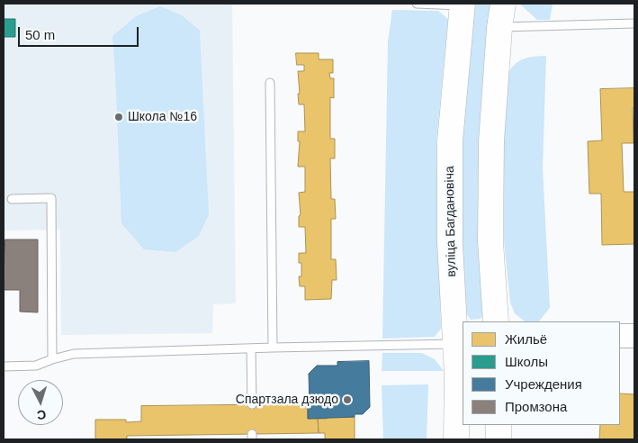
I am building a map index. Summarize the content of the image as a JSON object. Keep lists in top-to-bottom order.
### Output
{
  "streets": {
    "main road": ["вуліца Багдановіча"]
  },
  "places": ["Школа №16", "Спартзала дзюдо"],
  "legend": [
    "Жильё",
    "Школы",
    "Учреждения",
    "Промзона"
  ],
  "scale_bar": "50 m",
  "north": "bottom"
}
